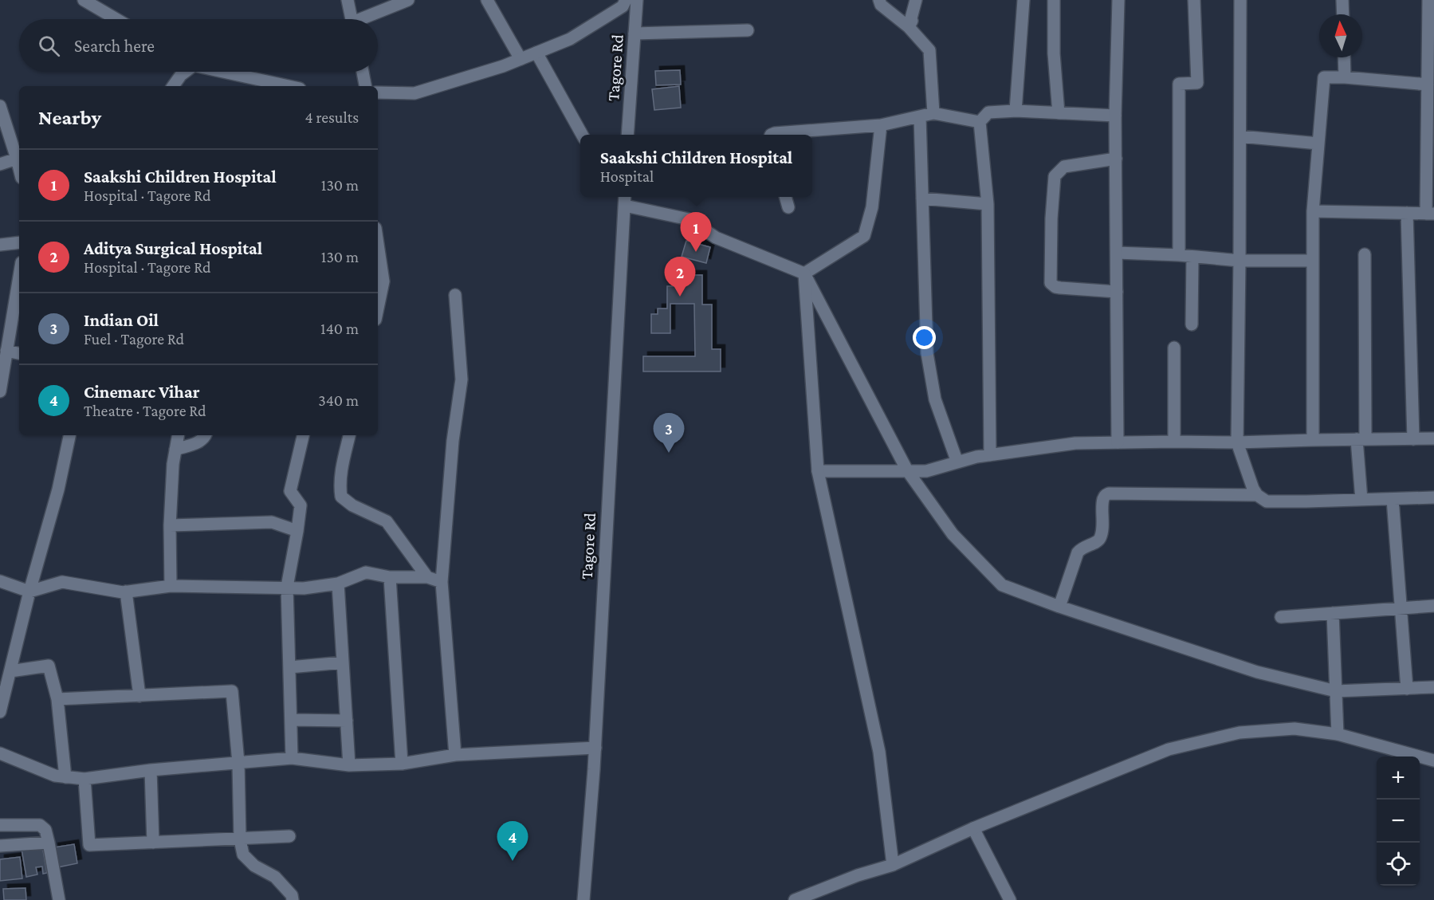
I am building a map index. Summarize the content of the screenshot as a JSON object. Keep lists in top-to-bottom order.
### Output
{
  "streets": {
    "street": ["Tagore Rd"]
  },
  "north": "top",
  "page": {
    "search": "Search here",
    "heading": ["Nearby", "4 results"],
    "popup": ["Saakshi Children Hospital", "Hospital"],
    "list": [
      {
        "mark": "1",
        "name": "Saakshi Children Hospital",
        "note": "Hospital · Tagore Rd",
        "value": "130 m"
      },
      {
        "mark": "2",
        "name": "Aditya Surgical Hospital",
        "note": "Hospital · Tagore Rd",
        "value": "130 m"
      },
      {
        "mark": "3",
        "name": "Indian Oil",
        "note": "Fuel · Tagore Rd",
        "value": "140 m"
      },
      {
        "mark": "4",
        "name": "Cinemarc Vihar",
        "note": "Theatre · Tagore Rd",
        "value": "340 m"
      }
    ],
    "pins": [
      "1",
      "2",
      "3",
      "4"
    ],
    "map_buttons": ["+", "−"]
  }
}
